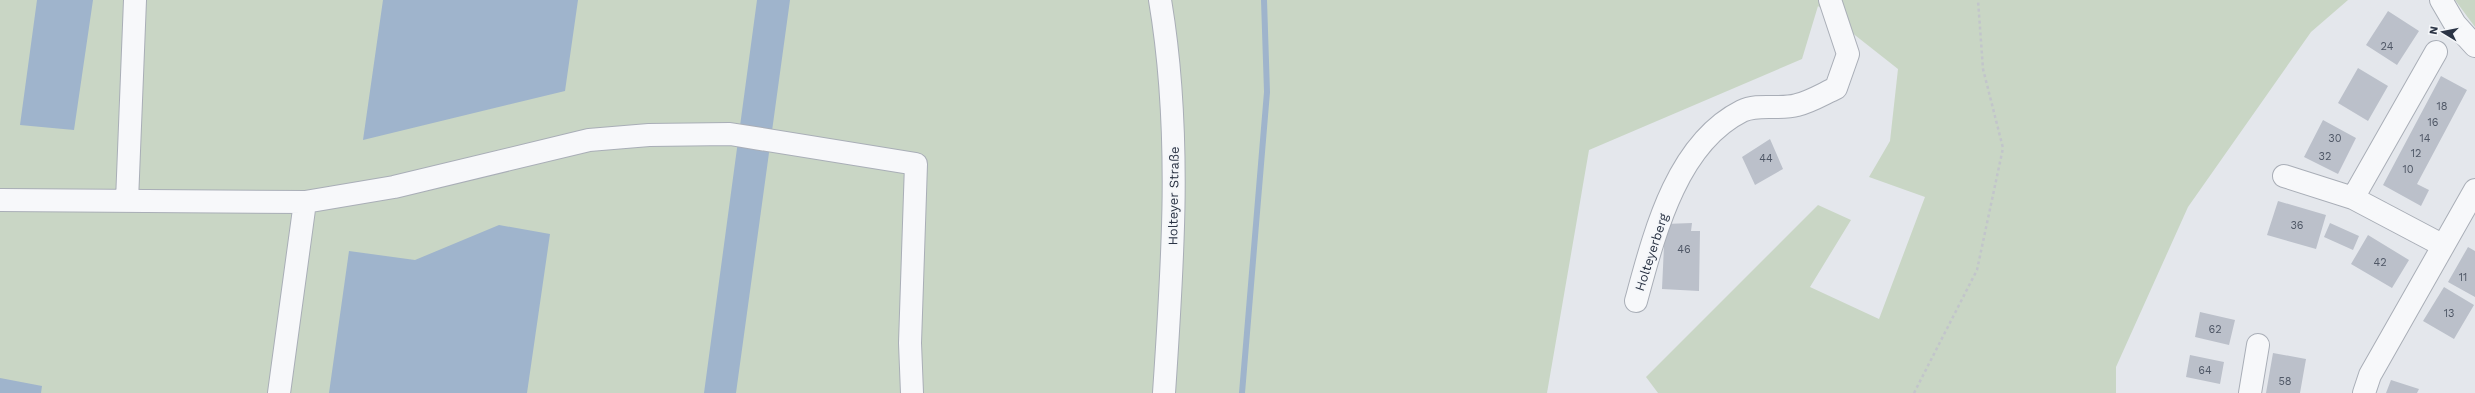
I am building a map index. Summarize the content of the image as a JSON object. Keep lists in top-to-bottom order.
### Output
{
  "streets": {
    "street": ["Holteyer Straße", "Holteyerberg"]
  },
  "house_numbers": [
    "24",
    "18",
    "16",
    "30",
    "14",
    "12",
    "32",
    "44",
    "10",
    "36",
    "46",
    "42",
    "11",
    "13",
    "62",
    "64",
    "58"
  ],
  "north": "left"
}
